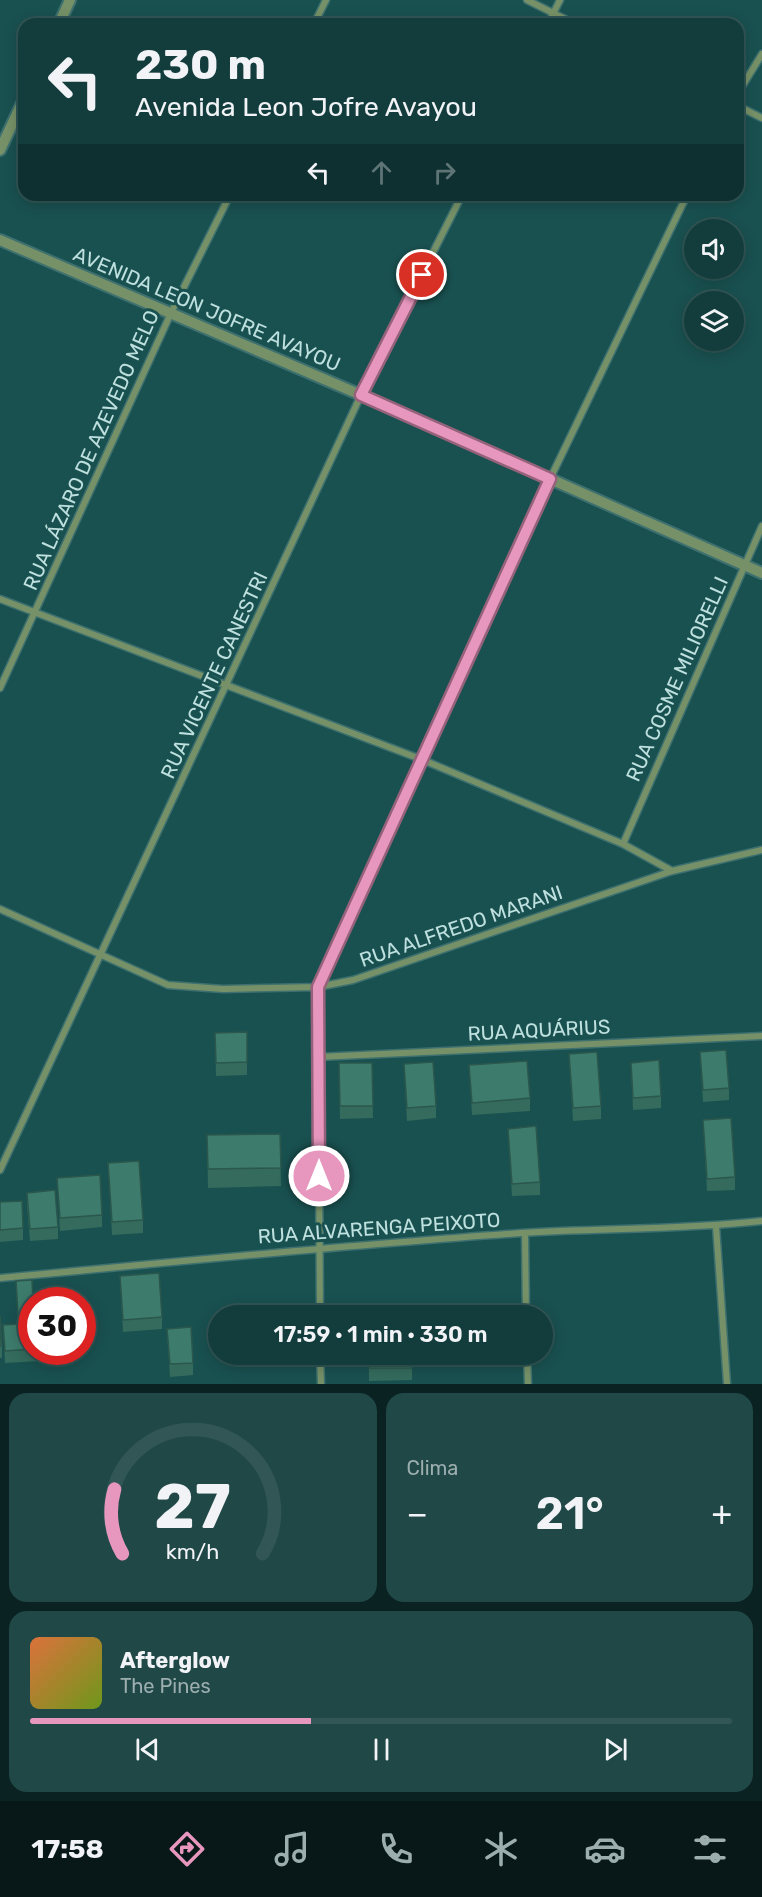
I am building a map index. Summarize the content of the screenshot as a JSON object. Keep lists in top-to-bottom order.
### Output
{
  "streets": {
    "street": [
      "AVENIDA LEON JOFRE AVAYOU",
      "RUA LÁZARO DE AZEVEDO MELO",
      "RUA VICENTE CANESTRI",
      "RUA COSME MILIORELLI",
      "RUA ALFREDO MARANI",
      "RUA AQUÁRIUS",
      "RUA ALVARENGA PEIXOTO"
    ]
  },
  "crossings": [
    ["AVENIDA LEON JOFRE AVAYOU", "RUA LÁZARO DE AZEVEDO MELO"],
    ["AVENIDA LEON JOFRE AVAYOU", "RUA VICENTE CANESTRI"],
    ["AVENIDA LEON JOFRE AVAYOU", "RUA COSME MILIORELLI"],
    ["RUA VICENTE CANESTRI", "RUA ALFREDO MARANI"]
  ],
  "page": {
    "turn": ["230 m", "Avenida Leon Jofre Avayou"],
    "limit": "30",
    "trip": "17:59 · 1 min · 330 m",
    "tile": "Clima",
    "heat": ["−", "21°", "+"],
    "song": ["Afterglow", "The Pines"],
    "tabs": "17:58",
    "gauge": ["27", "km/h"]
  }
}
